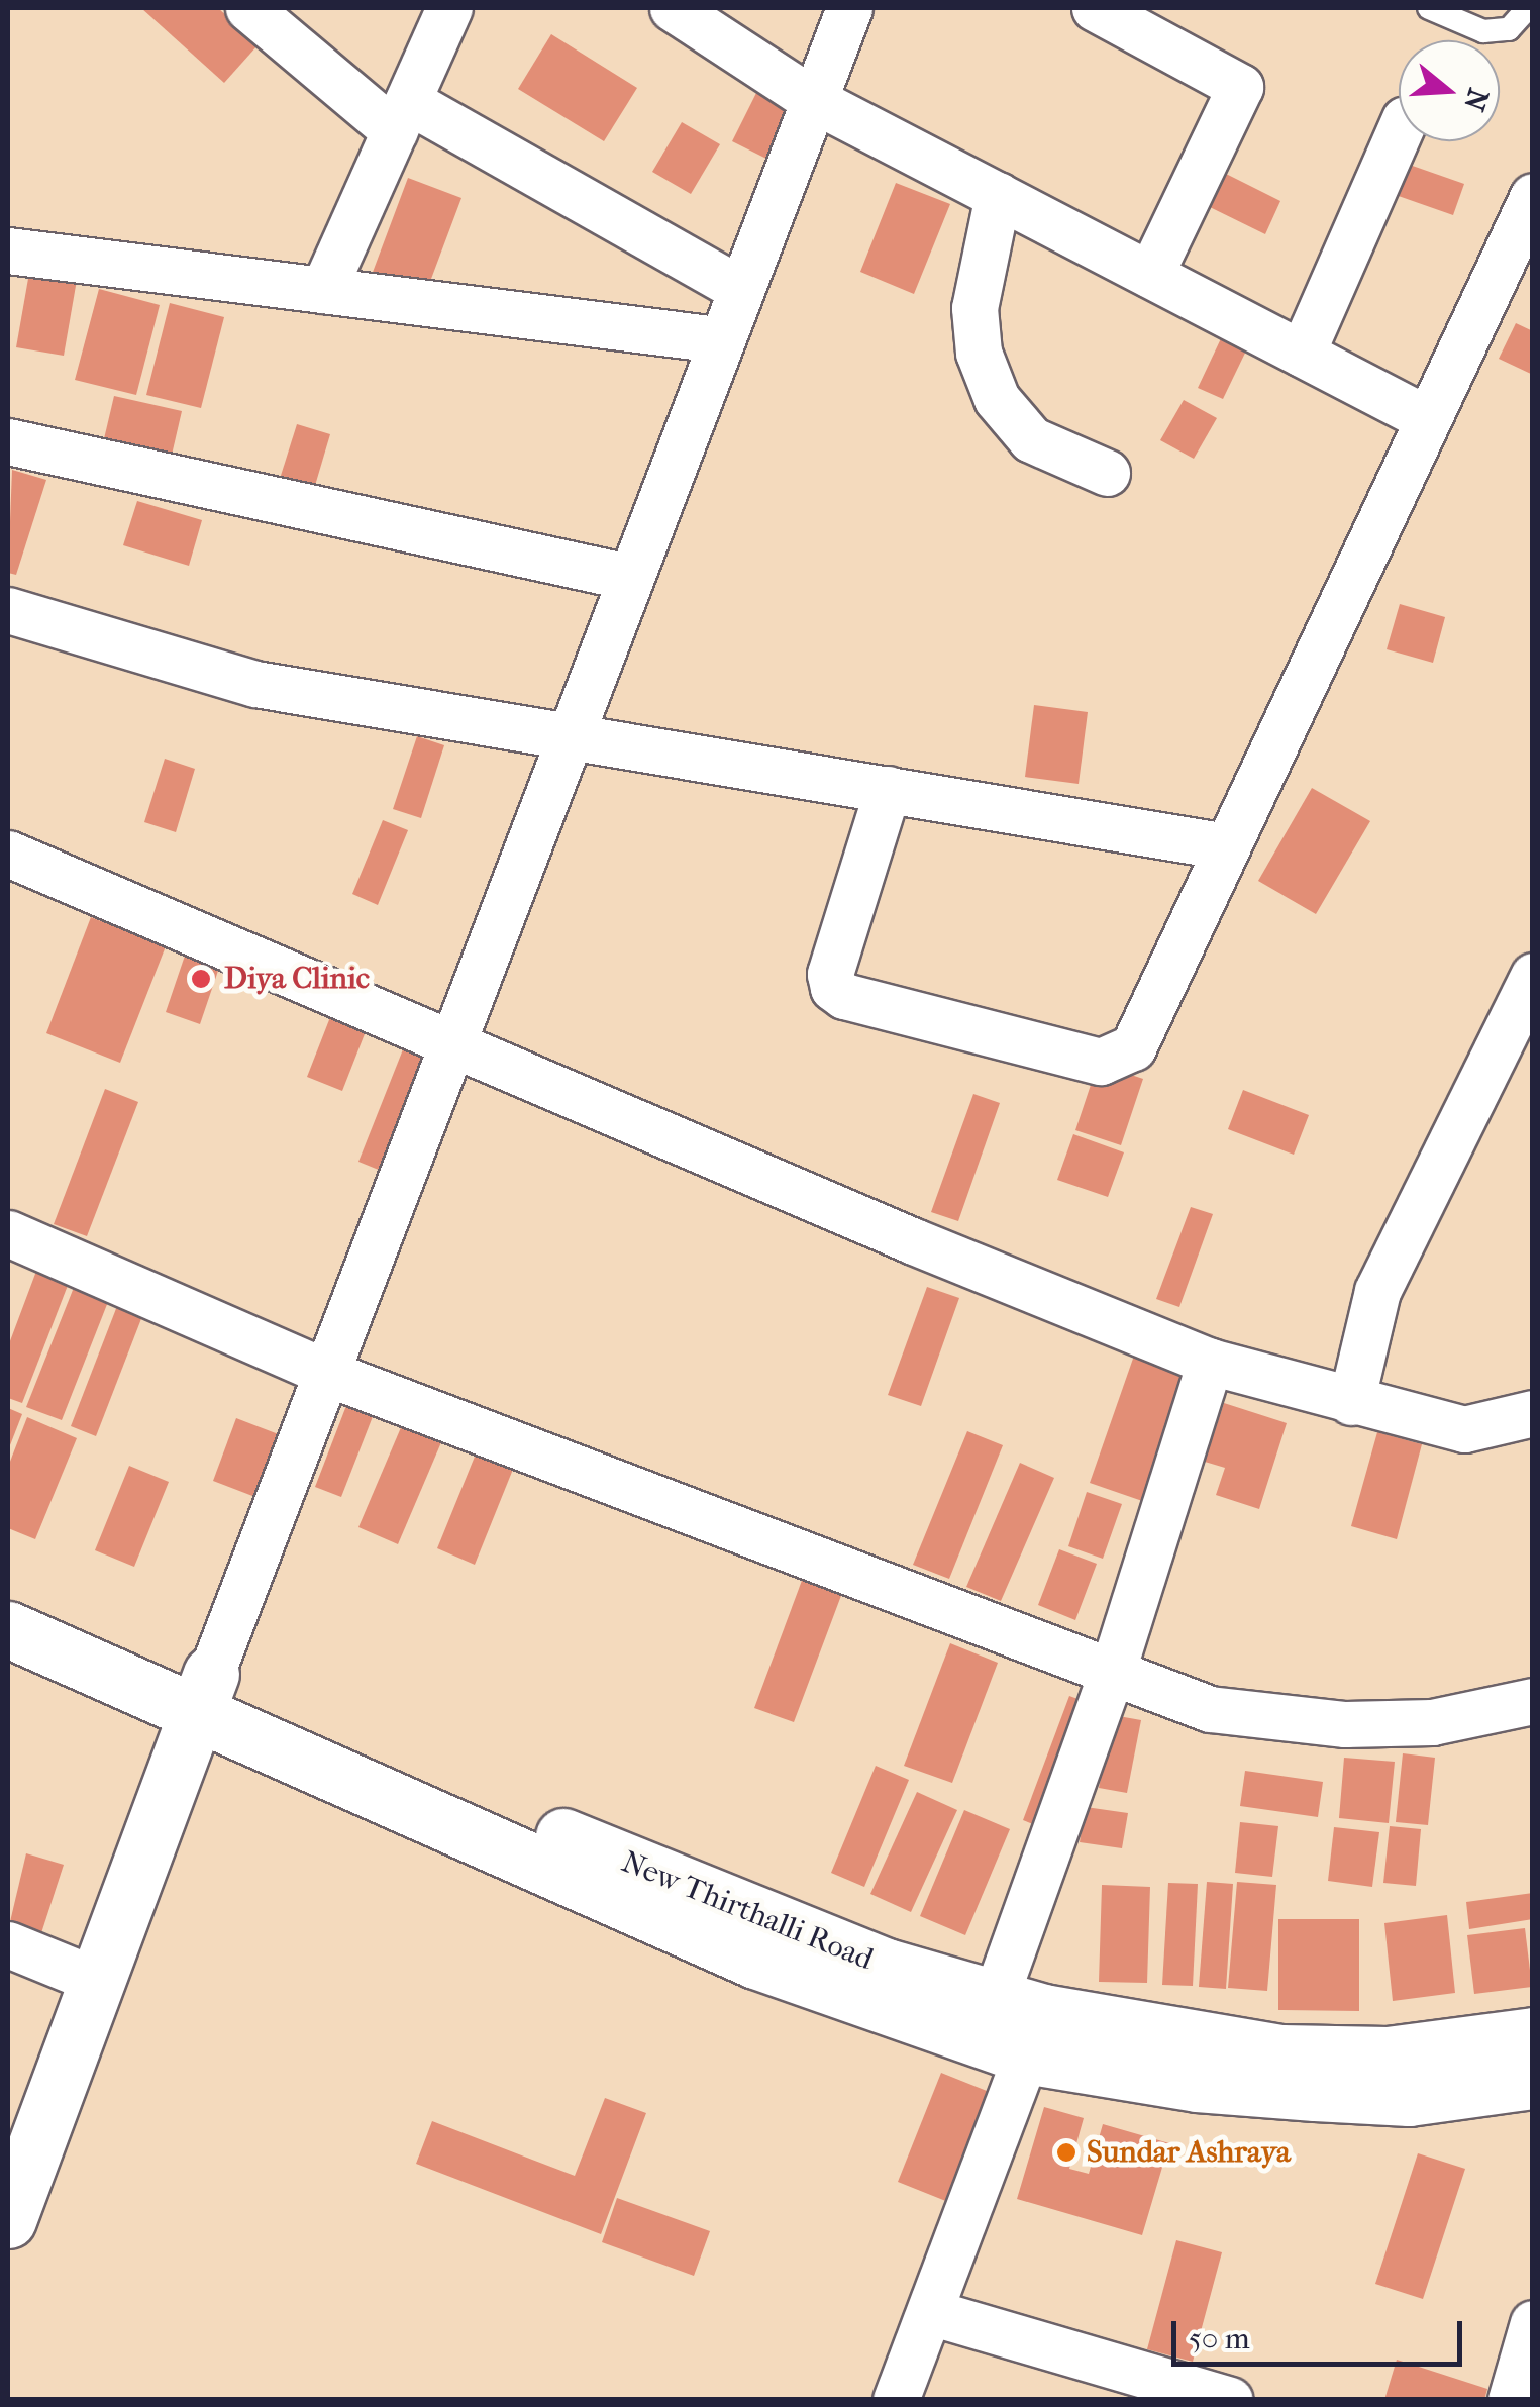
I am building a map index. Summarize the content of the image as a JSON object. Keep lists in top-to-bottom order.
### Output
{
  "streets": {
    "main road": ["New Thirthalli Road"]
  },
  "places": ["Diya Clinic", "Sundar Ashraya"],
  "scale_bar": "50 m",
  "north": "right"
}
